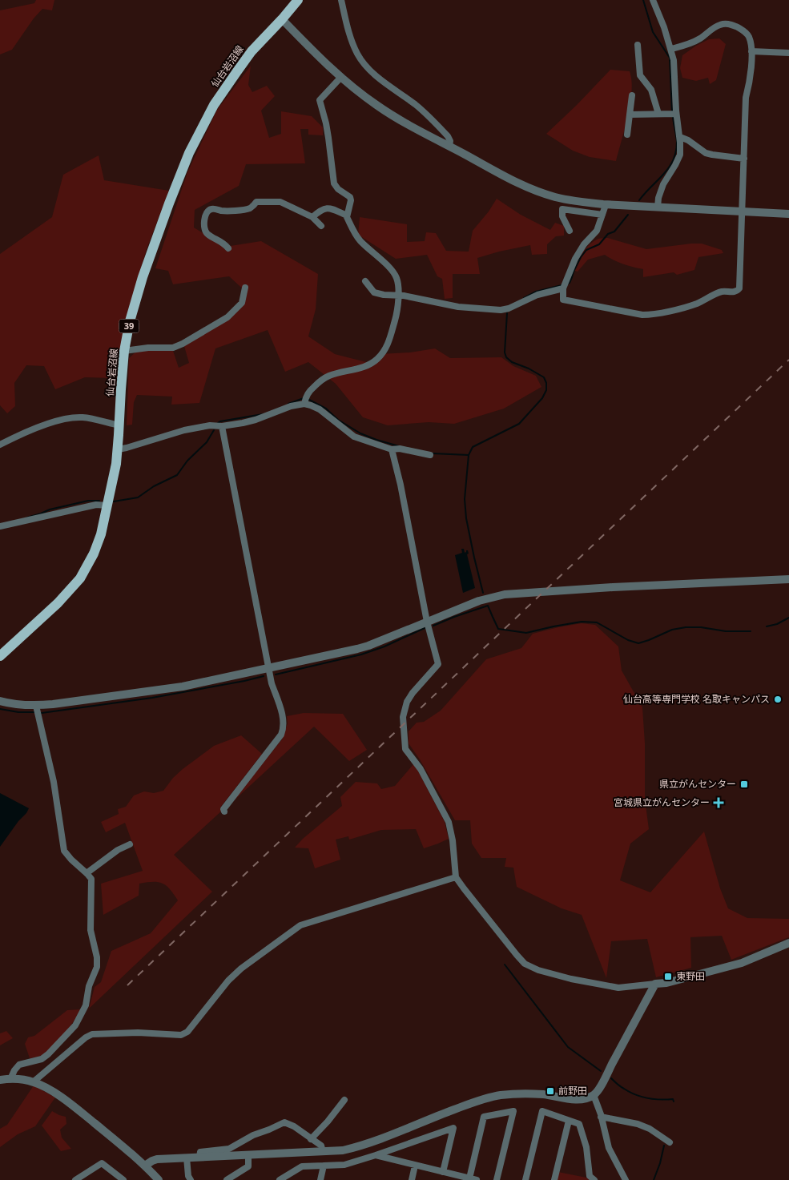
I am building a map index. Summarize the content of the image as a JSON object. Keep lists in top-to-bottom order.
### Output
{
  "streets": {
    "main road": ["仙台岩沼線", "39"]
  },
  "places": {
    "other": ["仙台高等専門学校 名取キャンパス"],
    "transit": ["県立がんセンター", "東野田", "前野田"],
    "health": ["宮城県立がんセンター"]
  }
}
